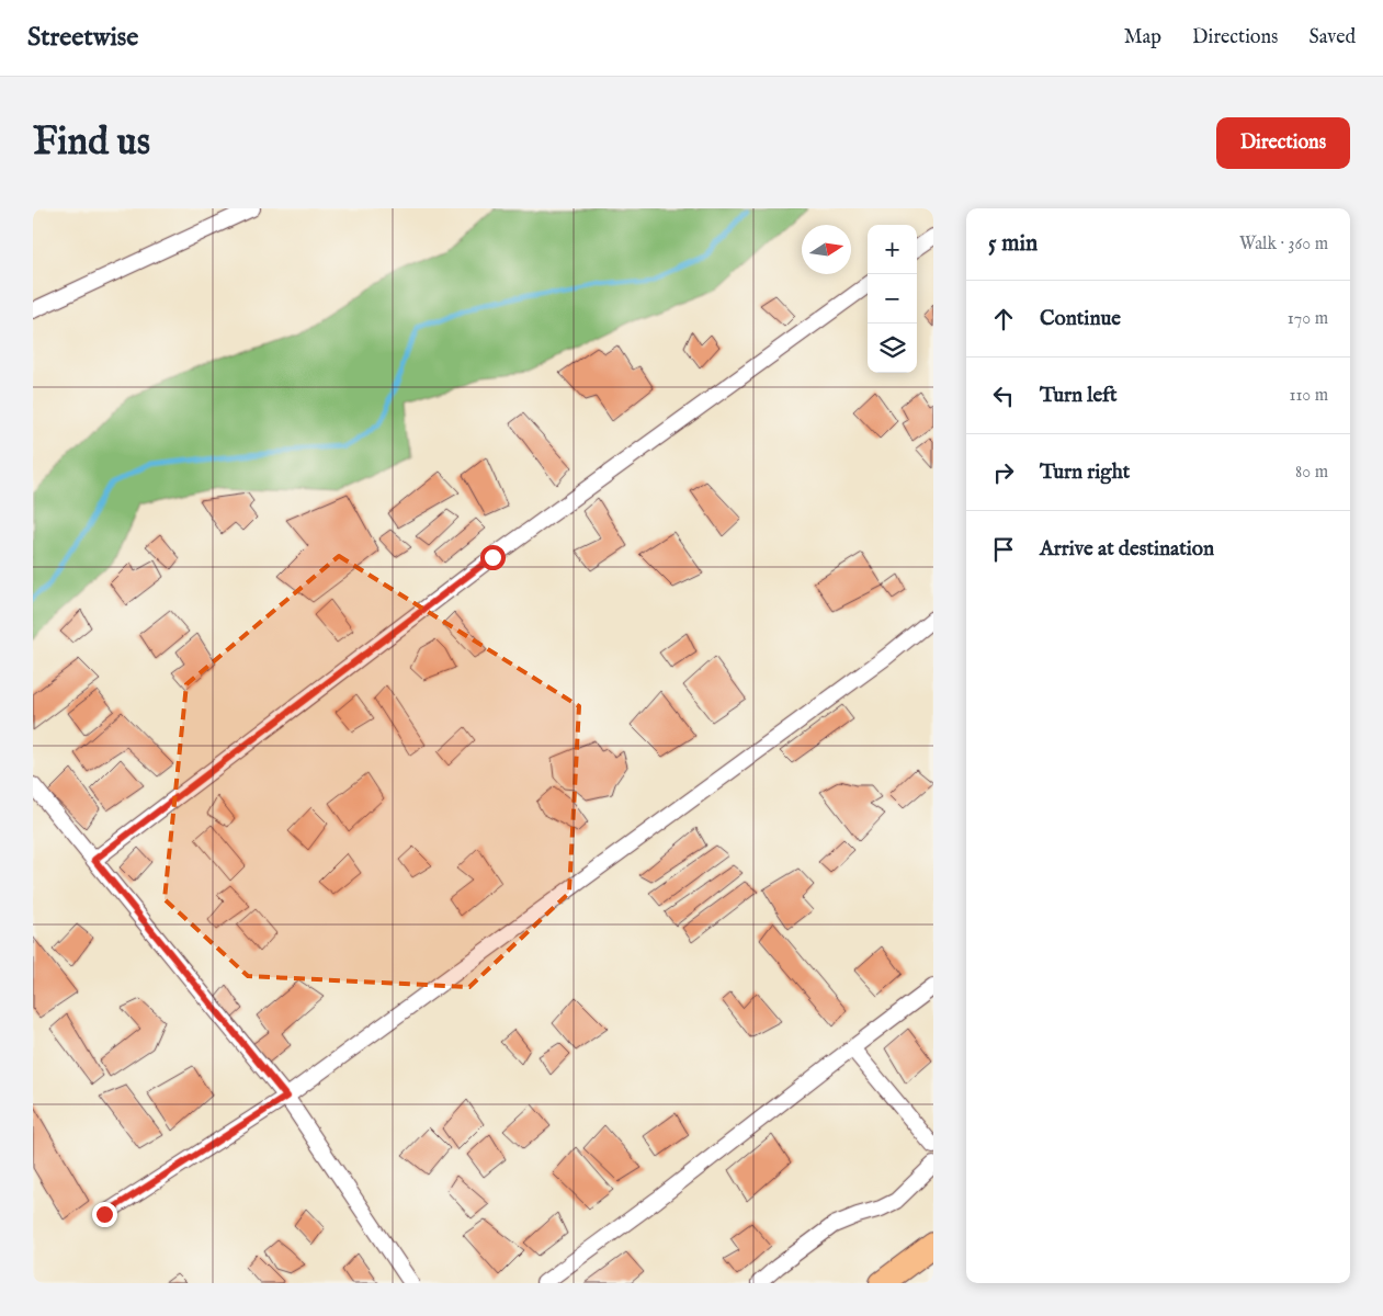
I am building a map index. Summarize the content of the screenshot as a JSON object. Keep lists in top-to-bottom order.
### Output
{
  "north": "right",
  "page": {
    "header": "Streetwise",
    "nav": ["Map", "Directions", "Saved"],
    "buttons": "Directions",
    "title": "Find us",
    "heading": ["5 min", "Walk · 360 m"],
    "map_buttons": ["+", "−"],
    "list": [
      ["Continue", "170 m"],
      ["Turn left", "110 m"],
      ["Turn right", "80 m"],
      "Arrive at destination"
    ]
  }
}
